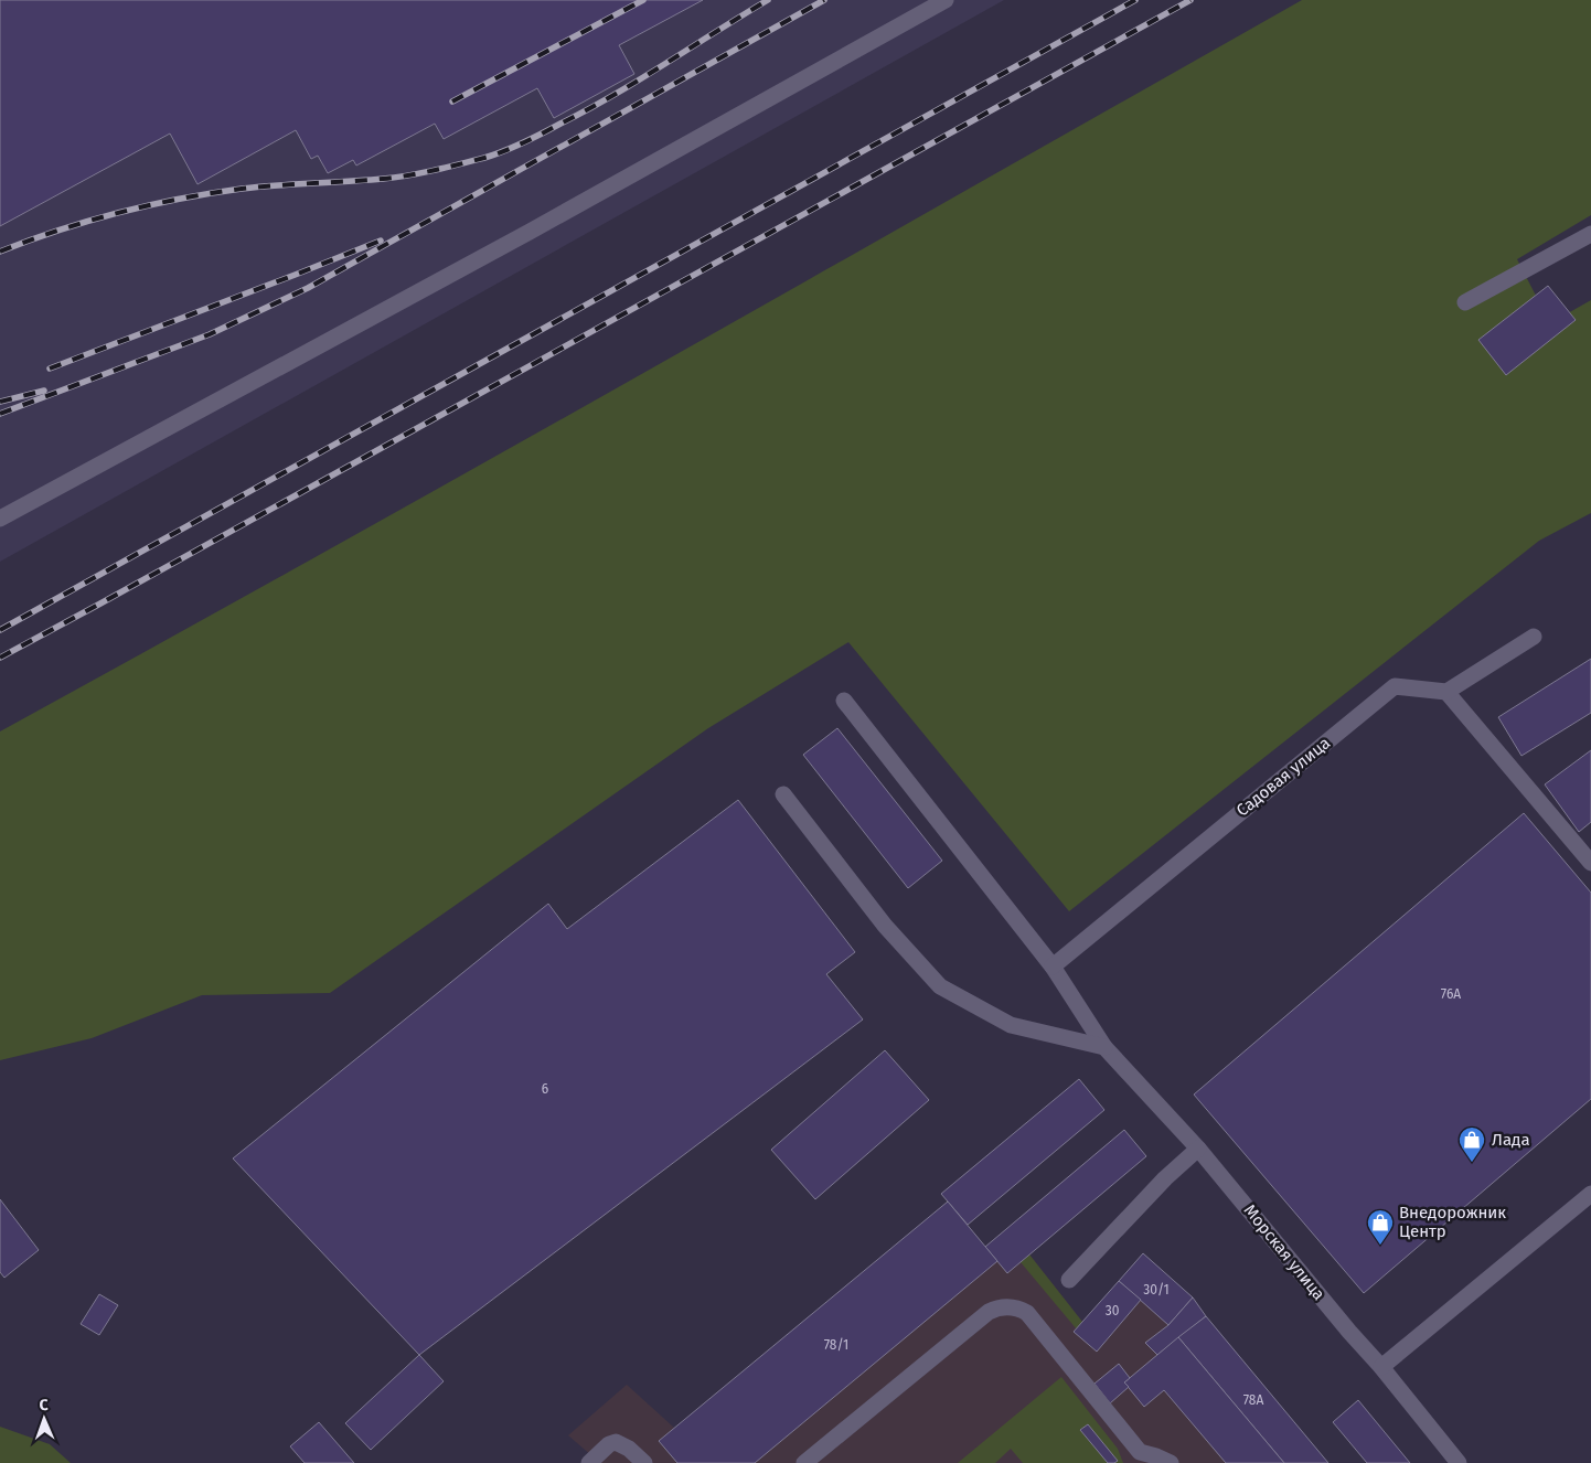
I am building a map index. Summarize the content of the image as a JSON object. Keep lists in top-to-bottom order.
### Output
{
  "streets": {
    "street": ["Садовая улица", "Морская улица"]
  },
  "crossings": [
    ["Садовая улица", "Морская улица"]
  ],
  "places": {
    "shop": ["Лада", "Внедорожник Центр"]
  },
  "house_numbers": [
    "76А",
    "6",
    "30/1",
    "30",
    "78/1",
    "78А"
  ],
  "north": "top"
}
